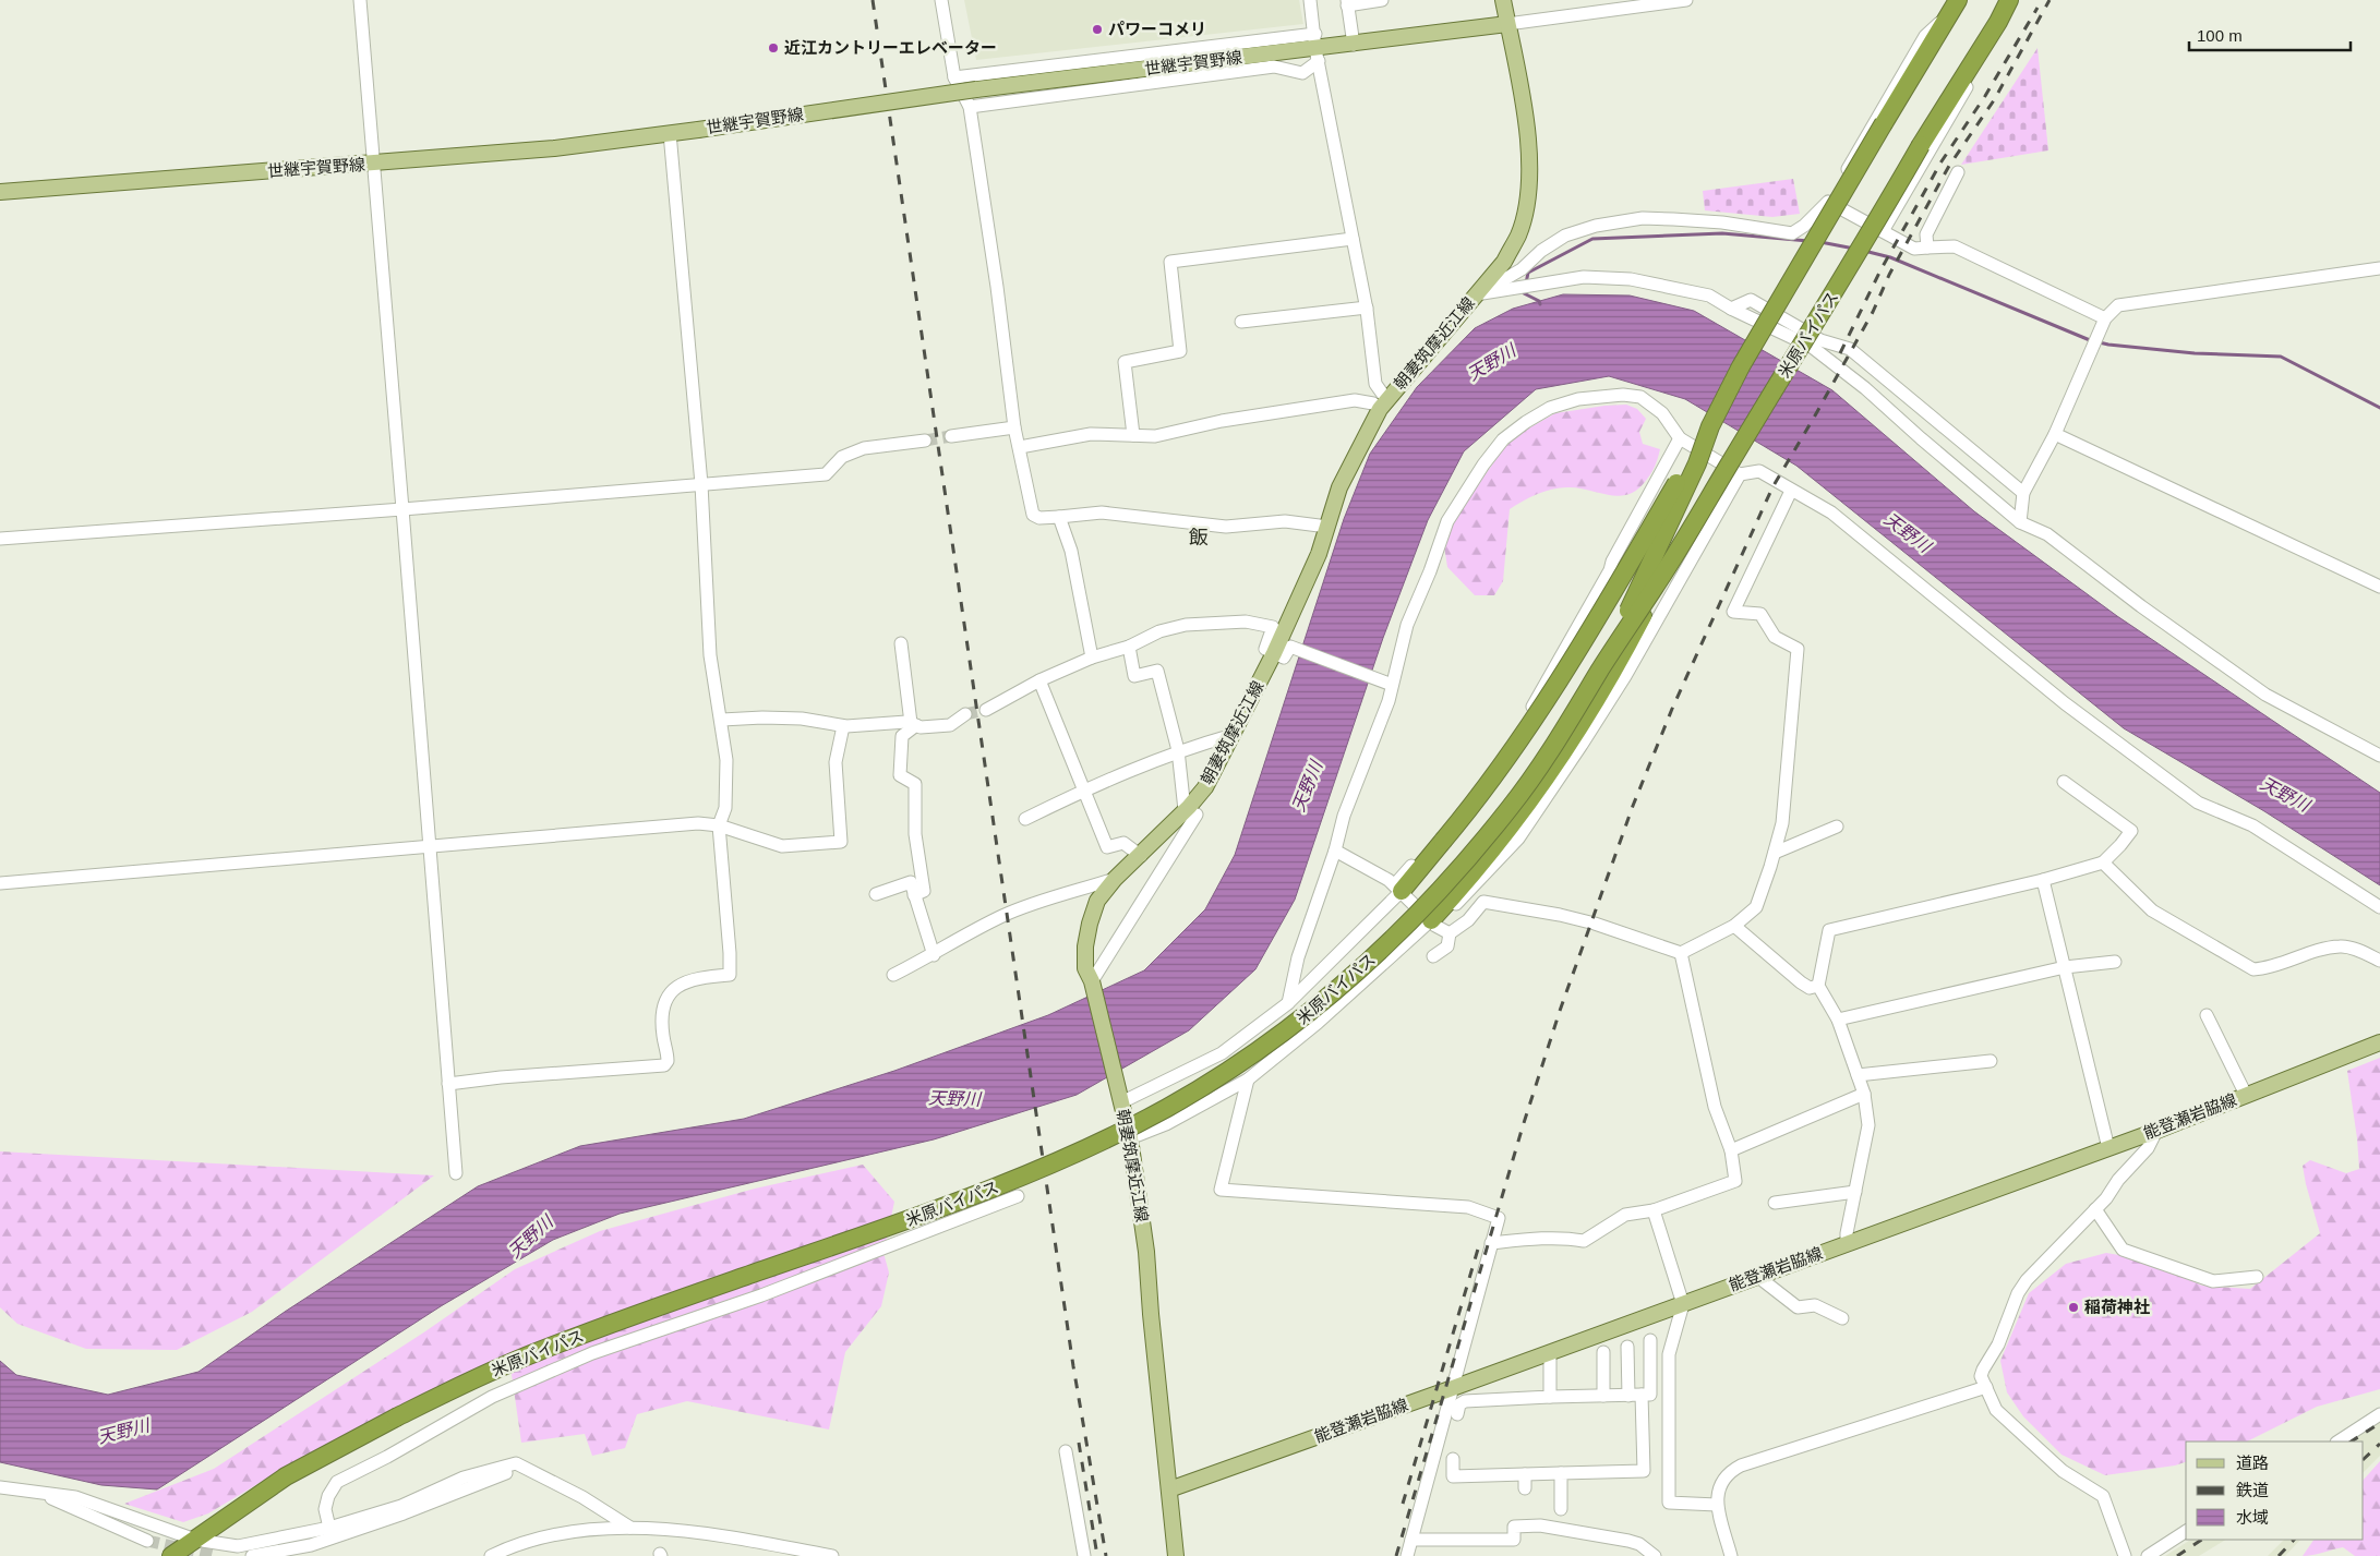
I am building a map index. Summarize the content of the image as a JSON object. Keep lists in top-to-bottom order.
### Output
{
  "streets": {
    "highway": ["米原バイパス"],
    "main road": ["世継宇賀野線", "朝妻筑摩近江線", "能登瀬岩脇線"]
  },
  "crossings": [
    ["世継宇賀野線", "朝妻筑摩近江線"],
    ["朝妻筑摩近江線", "能登瀬岩脇線"]
  ],
  "districts": ["飯"],
  "water": ["天野川"],
  "places": ["パワーコメリ", "近江カントリーエレベーター", "稲荷神社"],
  "legend": ["道路", "鉄道", "水域"],
  "scale_bar": "100 m"
}
